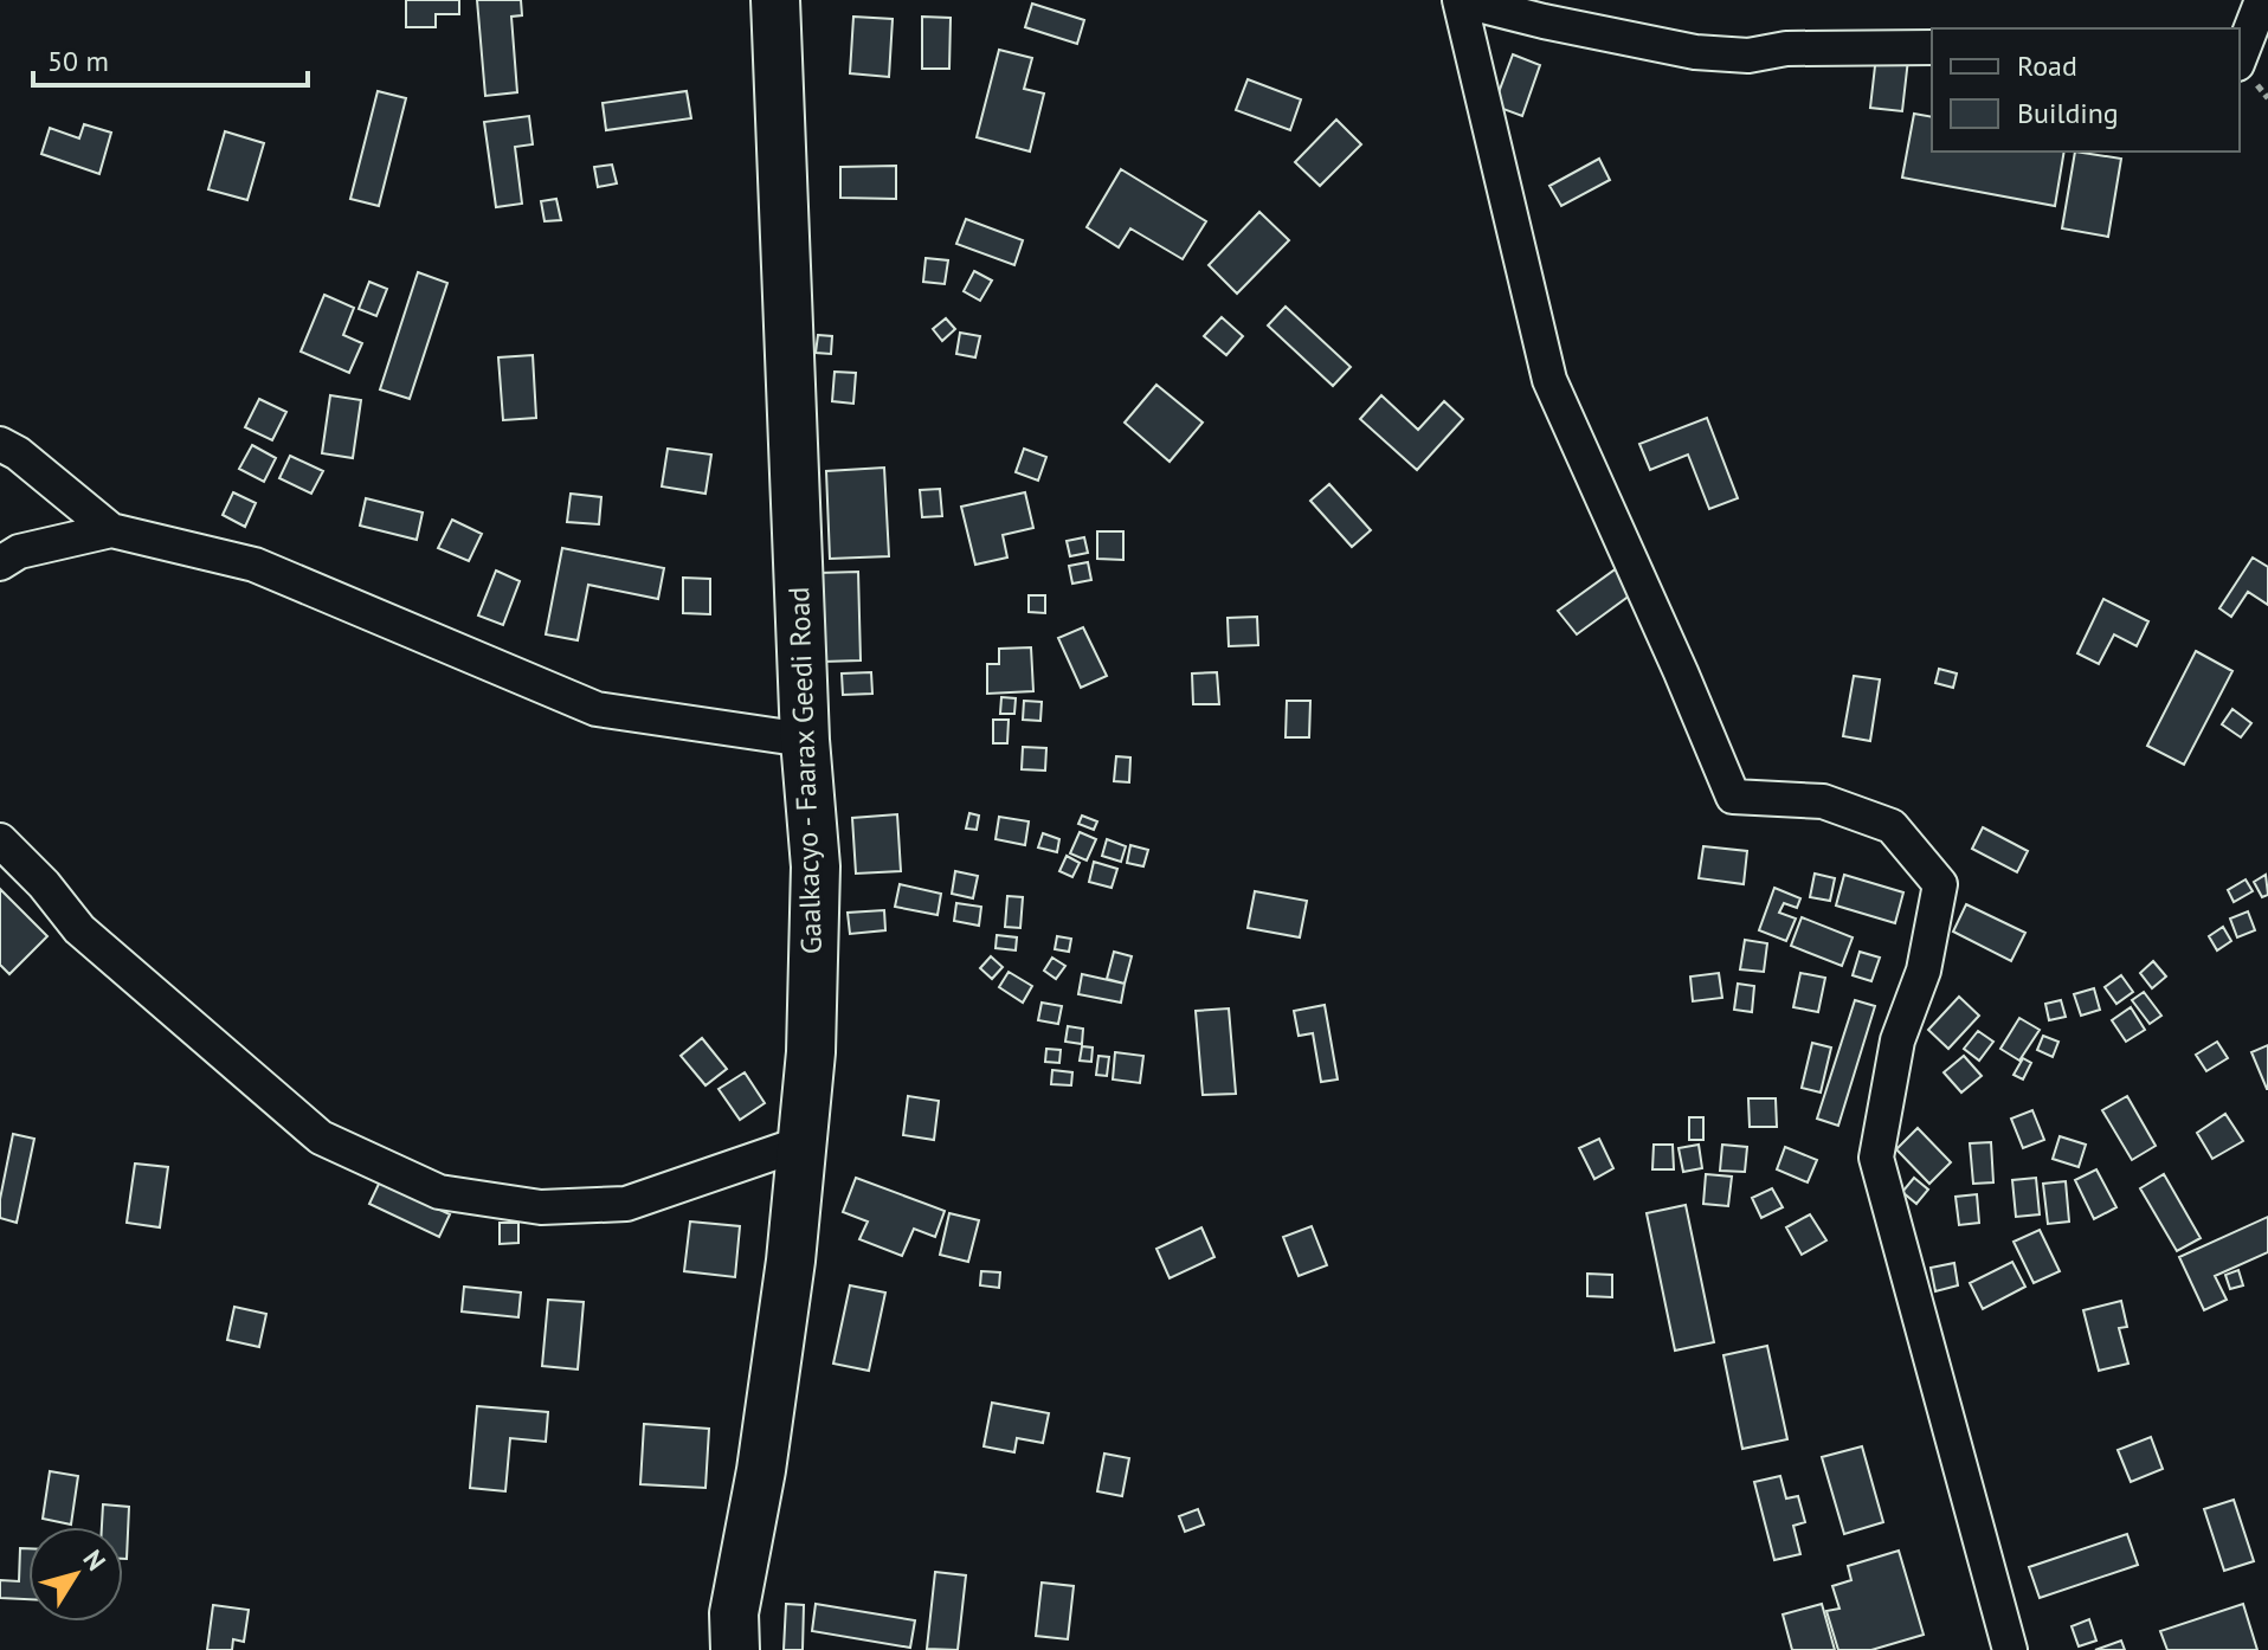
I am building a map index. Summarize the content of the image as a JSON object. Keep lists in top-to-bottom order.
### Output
{
  "streets": {
    "main road": ["Gaalkacyo - Faarax Geedi Road"]
  },
  "legend": ["Road", "Building"],
  "scale_bar": "50 m",
  "north": "top right"
}
